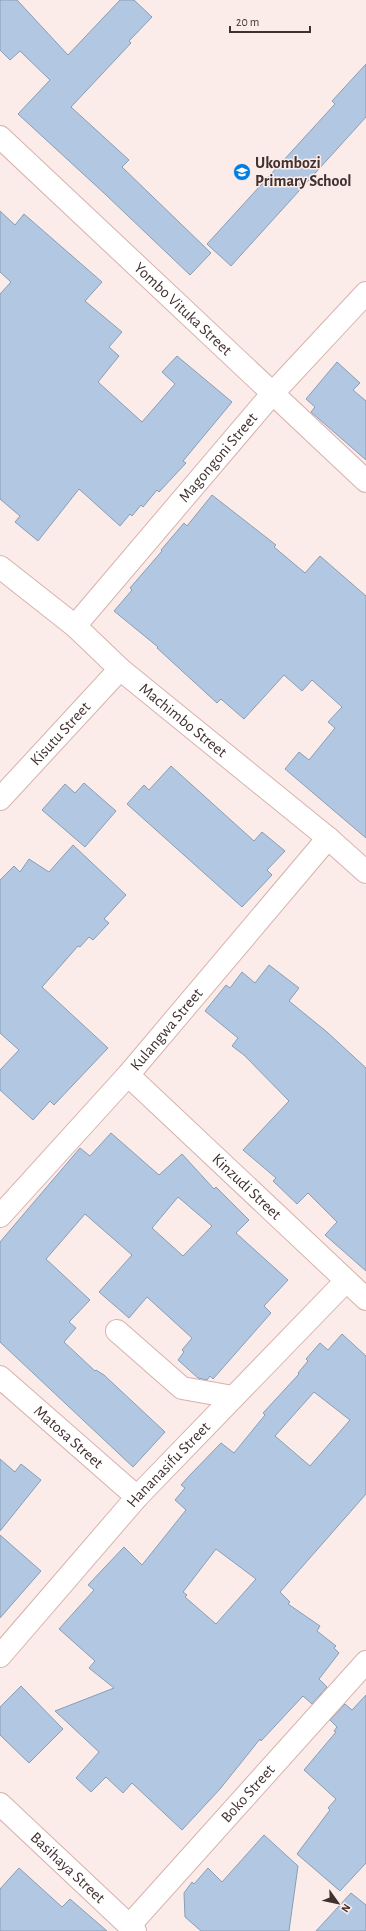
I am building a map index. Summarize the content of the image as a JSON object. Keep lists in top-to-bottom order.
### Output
{
  "streets": {
    "street": [
      "Yombo Vituka Street",
      "Magongoni Street",
      "Machimbo Street",
      "Kisutu Street",
      "Kulangwa Street",
      "Kinzudi Street",
      "Matosa Street",
      "Hananasifu Street",
      "Boko Street",
      "Basihaya Street"
    ]
  },
  "crossings": [
    ["Yombo Vituka Street", "Magongoni Street"],
    ["Magongoni Street", "Machimbo Street"],
    ["Machimbo Street", "Kisutu Street"],
    ["Machimbo Street", "Kulangwa Street"],
    ["Kulangwa Street", "Kinzudi Street"],
    ["Kinzudi Street", "Hananasifu Street"],
    ["Matosa Street", "Hananasifu Street"],
    ["Boko Street", "Basihaya Street"]
  ],
  "places": {
    "school or university": ["Ukombozi Primary School"]
  },
  "scale_bar": "20 m",
  "north": "bottom right"
}
